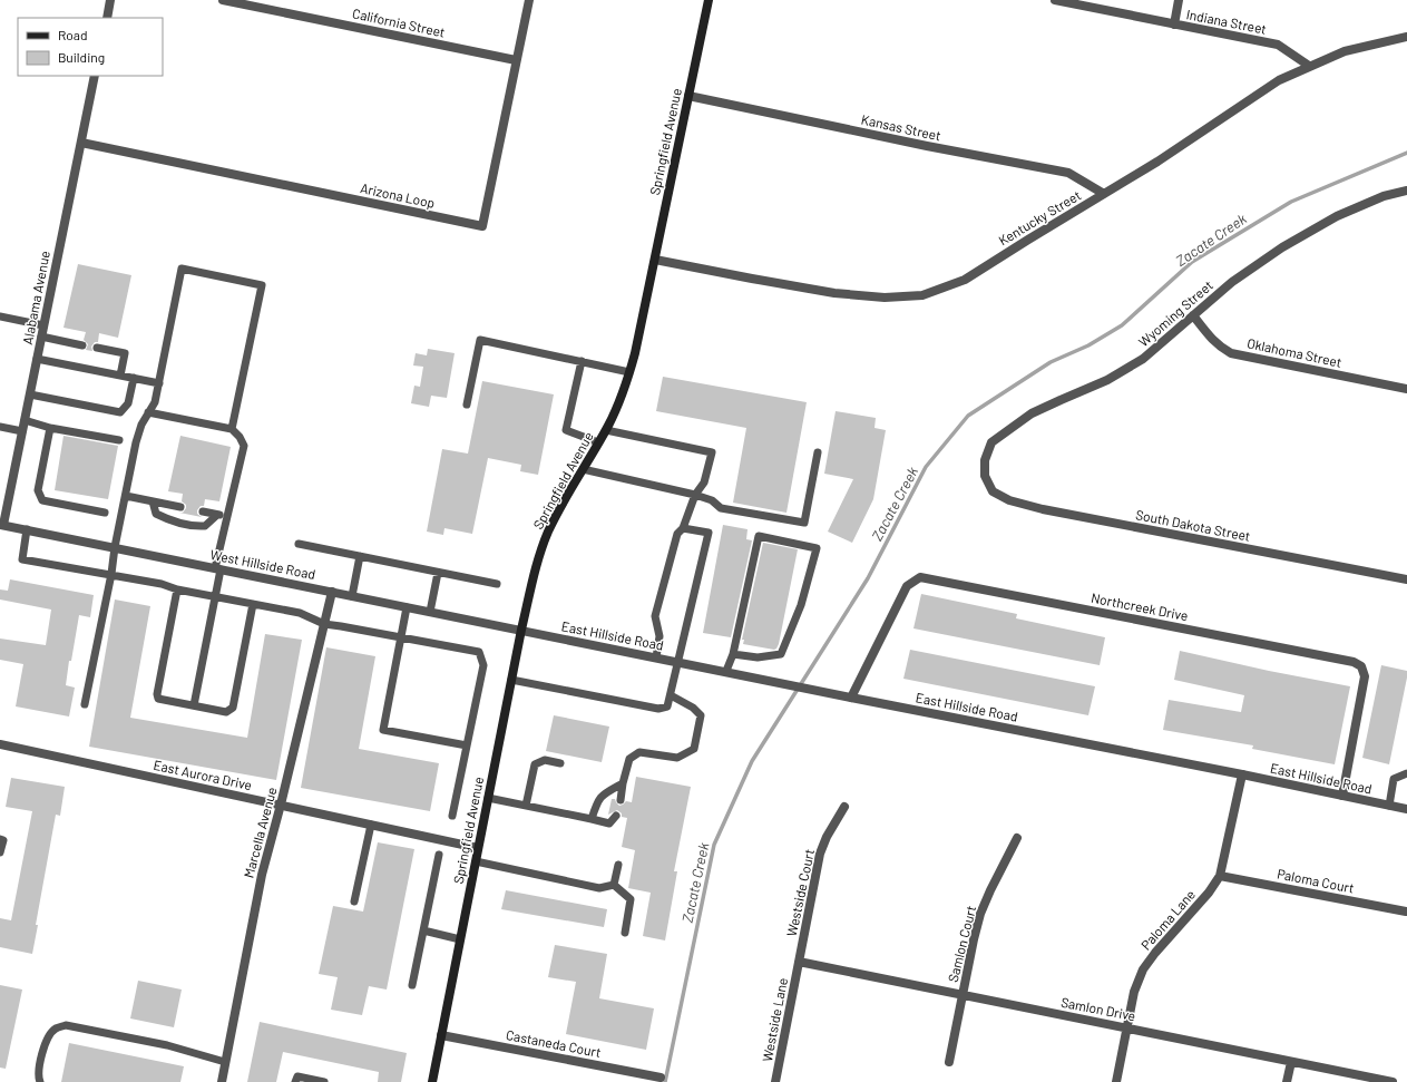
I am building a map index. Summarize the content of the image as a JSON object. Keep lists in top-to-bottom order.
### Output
{
  "streets": {
    "main road": ["Springfield Avenue"],
    "street": [
      "Indiana Street",
      "California Street",
      "Kansas Street",
      "Arizona Loop",
      "Kentucky Street",
      "Alabama Avenue",
      "Wyoming Street",
      "Oklahoma Street",
      "South Dakota Street",
      "West Hillside Road",
      "Northcreek Drive",
      "East Hillside Road",
      "East Aurora Drive",
      "Marcella Avenue",
      "Paloma Court",
      "Westside Court",
      "Paloma Lane",
      "Samlon Court",
      "Samlon Drive",
      "Westside Lane",
      "Castaneda Court"
    ]
  },
  "crossings": [
    ["Indiana Street", "Kentucky Street"],
    ["California Street", "Arizona Loop"],
    ["Kansas Street", "Springfield Avenue"],
    ["Kansas Street", "Kentucky Street"],
    ["Springfield Avenue", "Kentucky Street"],
    ["Springfield Avenue", "West Hillside Road"],
    ["Springfield Avenue", "East Hillside Road"],
    ["Springfield Avenue", "East Aurora Drive"],
    ["Springfield Avenue", "Castaneda Court"],
    ["Arizona Loop", "Alabama Avenue"],
    ["Alabama Avenue", "West Hillside Road"],
    ["Wyoming Street", "Oklahoma Street"],
    ["Wyoming Street", "South Dakota Street"],
    ["West Hillside Road", "East Hillside Road"],
    ["West Hillside Road", "Marcella Avenue"],
    ["Northcreek Drive", "East Hillside Road"],
    ["East Hillside Road", "Paloma Lane"],
    ["East Aurora Drive", "Marcella Avenue"],
    ["Paloma Court", "Paloma Lane"],
    ["Westside Court", "Samlon Drive"],
    ["Westside Court", "Westside Lane"],
    ["Paloma Lane", "Samlon Drive"],
    ["Samlon Court", "Samlon Drive"],
    ["Samlon Drive", "Westside Lane"]
  ],
  "water": ["Zacate Creek"],
  "legend": ["Road", "Building"]
}
